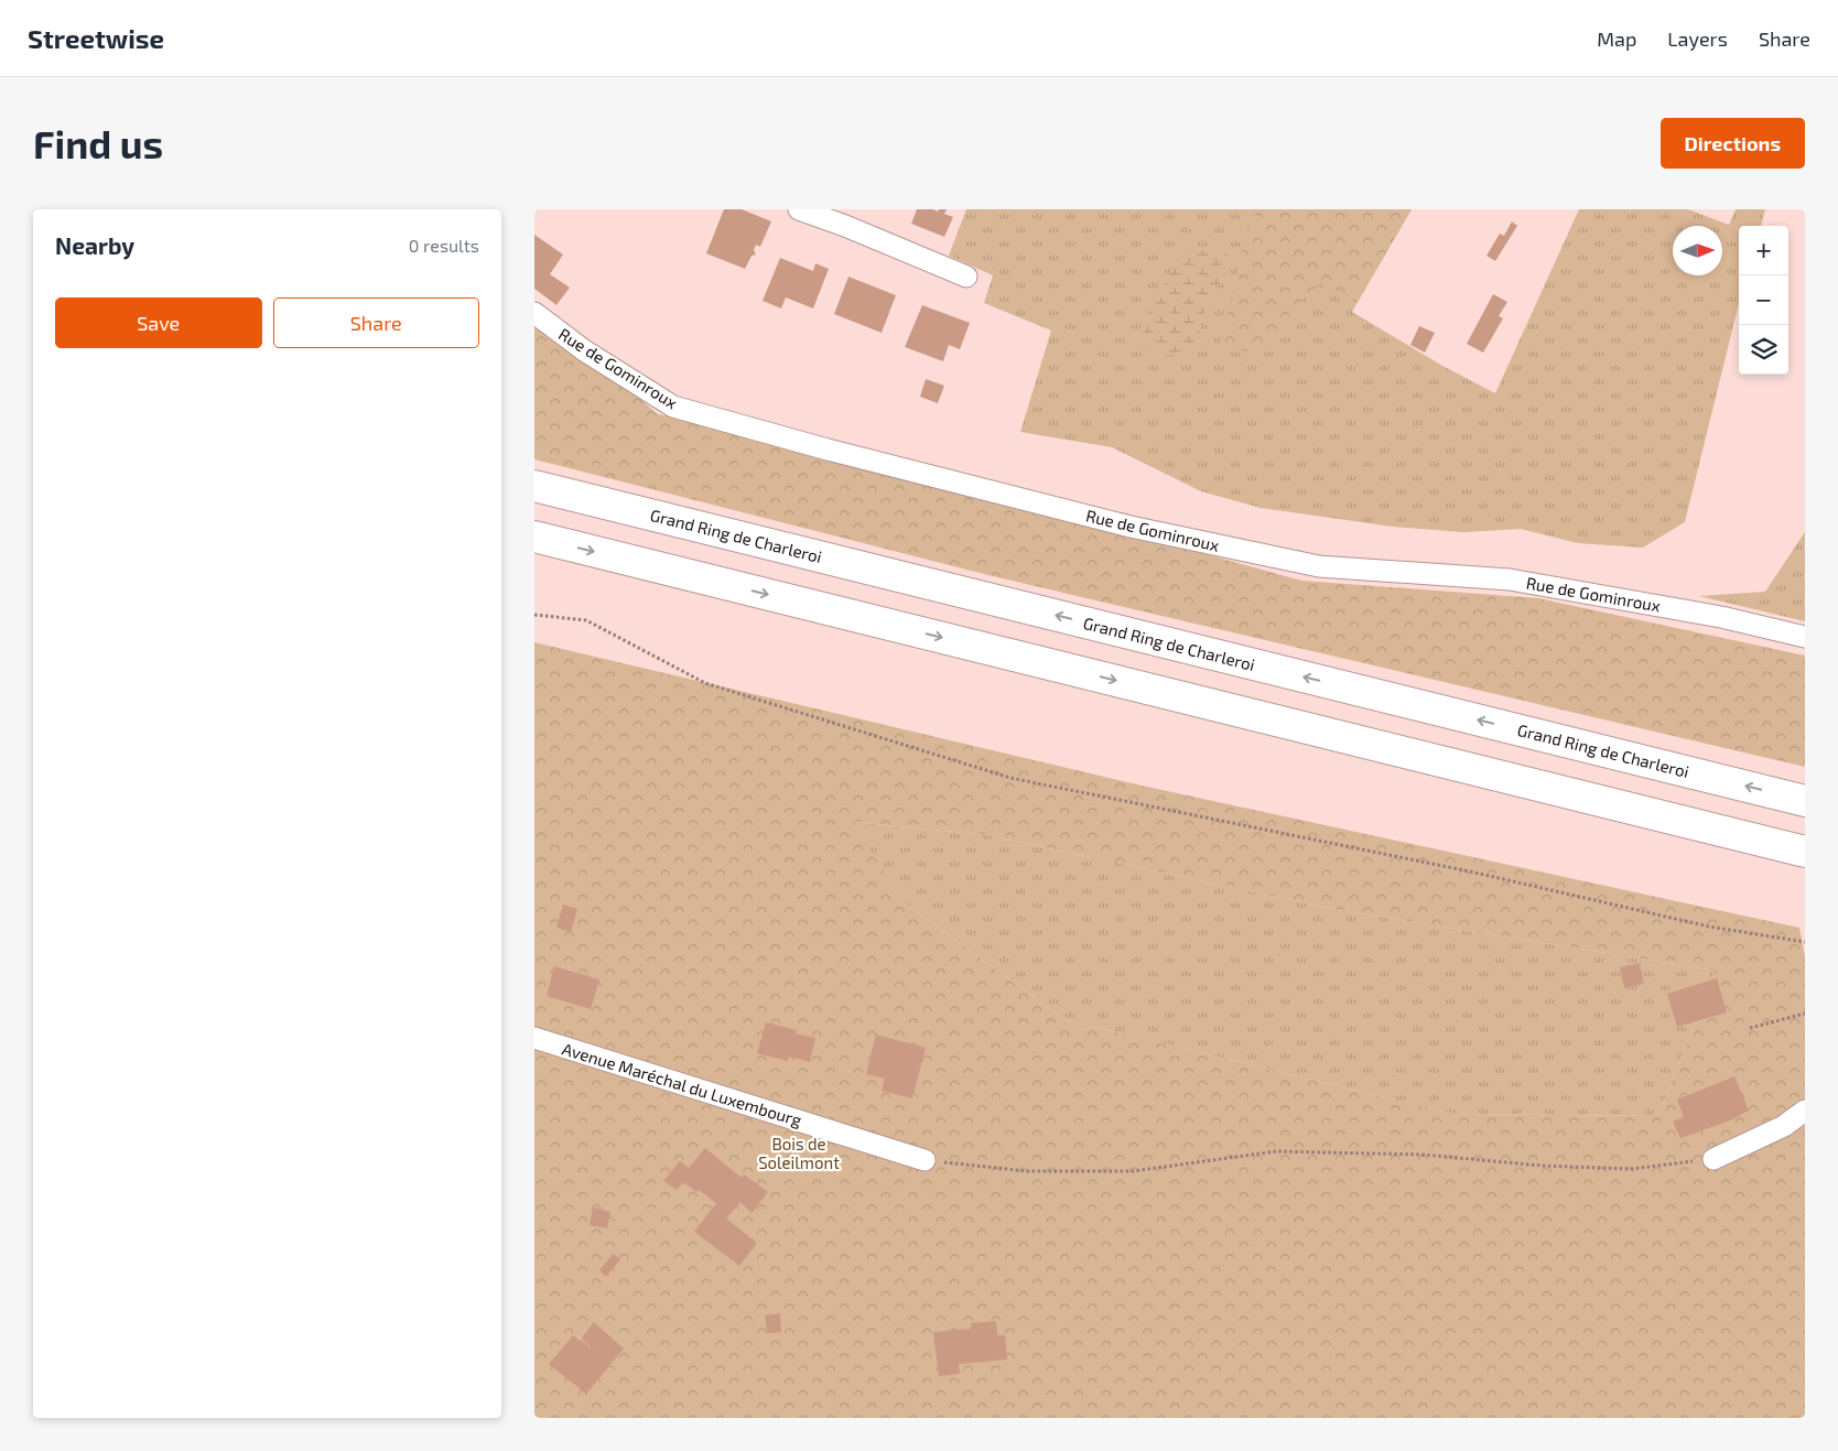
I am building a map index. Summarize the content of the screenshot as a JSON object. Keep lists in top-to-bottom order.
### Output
{
  "streets": {
    "highway": ["Grand Ring de Charleroi"],
    "street": ["Rue de Gominroux", "Avenue Maréchal du Luxembourg"]
  },
  "parks": ["Bois de Soleilmont"],
  "north": "right",
  "page": {
    "header": "Streetwise",
    "nav": ["Map", "Layers", "Share"],
    "buttons": [
      "Directions",
      ["Save", "Share"]
    ],
    "title": "Find us",
    "heading": ["Nearby", "0 results"],
    "map_buttons": ["+", "−"]
  }
}
